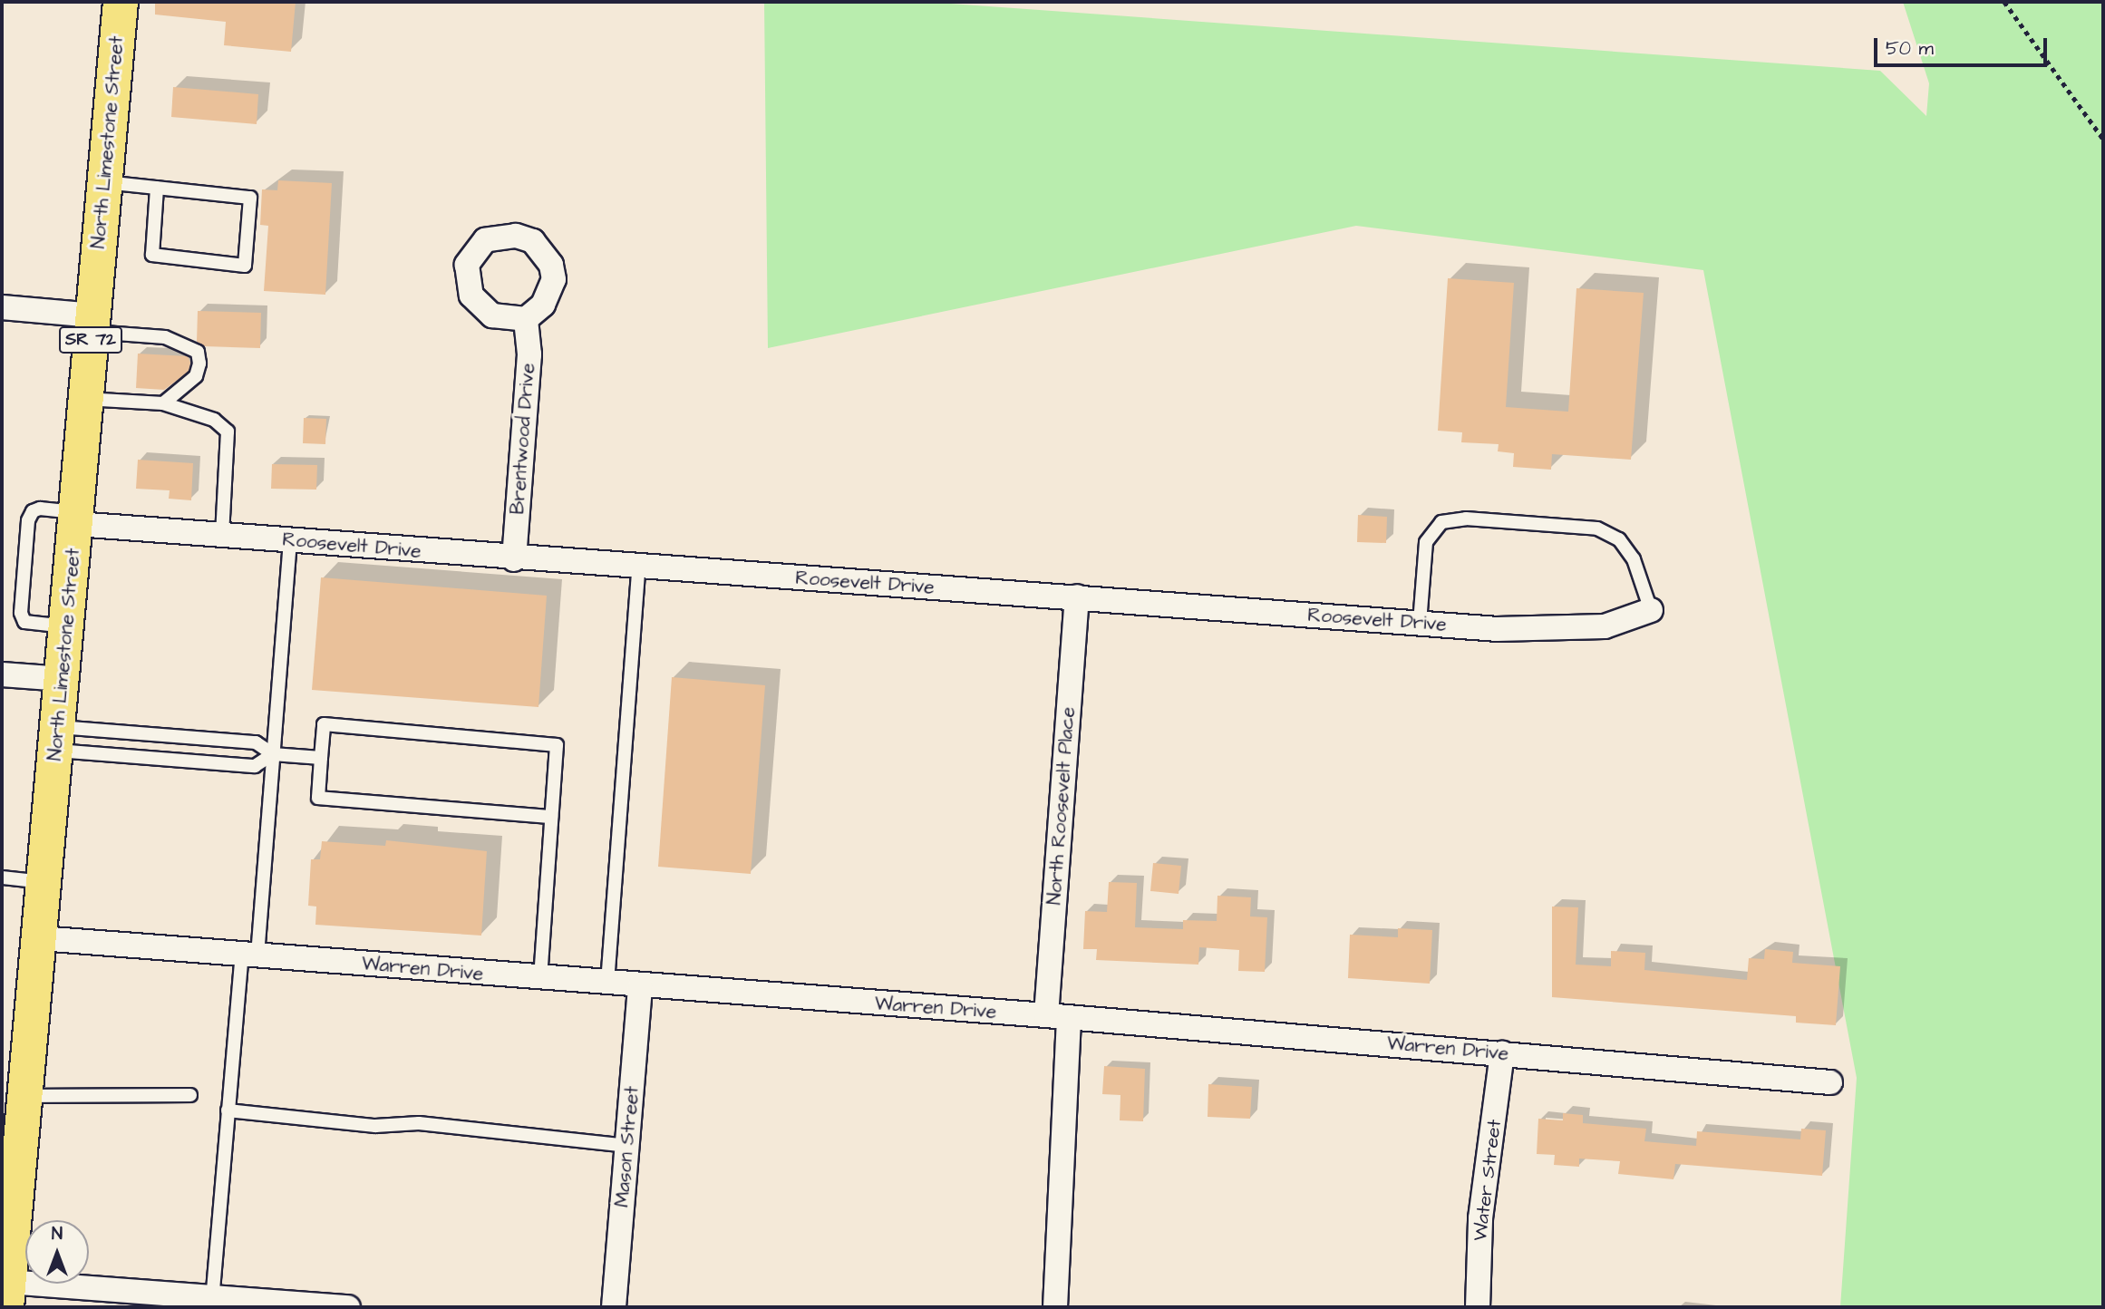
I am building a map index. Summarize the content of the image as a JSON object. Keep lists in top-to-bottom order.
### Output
{
  "streets": {
    "main road": ["North Limestone Street", "SR 72"],
    "street": [
      "Brentwood Drive",
      "Roosevelt Drive",
      "North Roosevelt Place",
      "Warren Drive",
      "Mason Street",
      "Water Street"
    ]
  },
  "crossings": [
    ["North Limestone Street", "Roosevelt Drive"],
    ["North Limestone Street", "Warren Drive"],
    ["Brentwood Drive", "Roosevelt Drive"],
    ["Roosevelt Drive", "North Roosevelt Place"],
    ["North Roosevelt Place", "Warren Drive"],
    ["Warren Drive", "Mason Street"],
    ["Warren Drive", "Water Street"]
  ],
  "scale_bar": "50 m",
  "north": "top"
}
